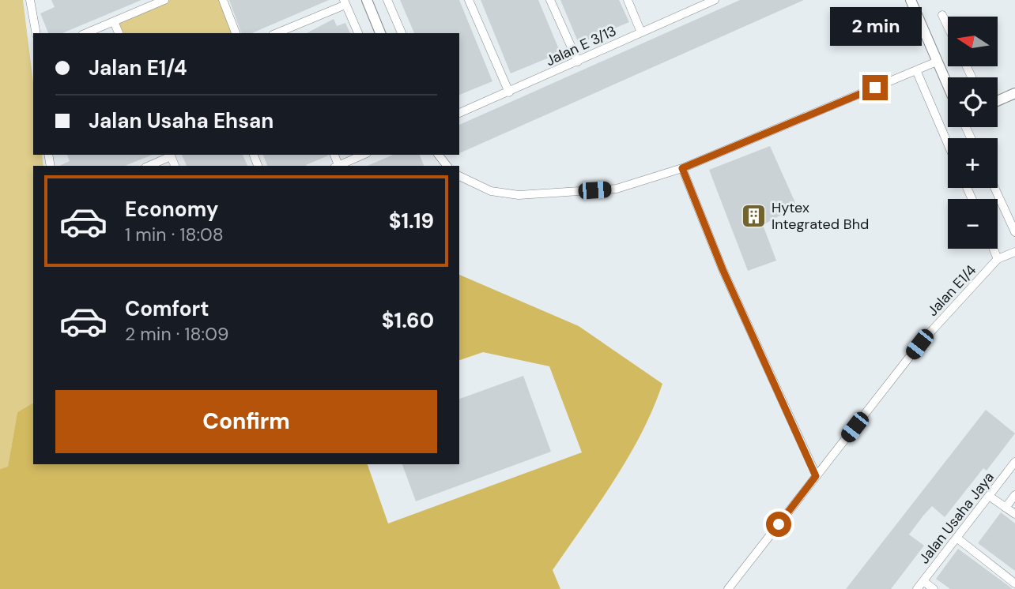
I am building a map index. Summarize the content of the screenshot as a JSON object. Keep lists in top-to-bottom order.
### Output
{
  "streets": {
    "street": ["Jalan E 3/13", "Jalan E1/4", "Jalan Usaha Jaya"]
  },
  "places": {
    "building": ["Hytex Integrated Bhd"]
  },
  "north": "left",
  "page": {
    "bubble": "2 min",
    "map_buttons": ["+", "−"],
    "banner": ["Jalan E1/4", "Jalan Usaha Ehsan"],
    "list": [
      {
        "name": "Economy",
        "note": "1 min · 18:08",
        "value": "$1.19"
      },
      {
        "name": "Comfort",
        "note": "2 min · 18:09",
        "value": "$1.60"
      }
    ],
    "buttons": "Confirm"
  }
}
